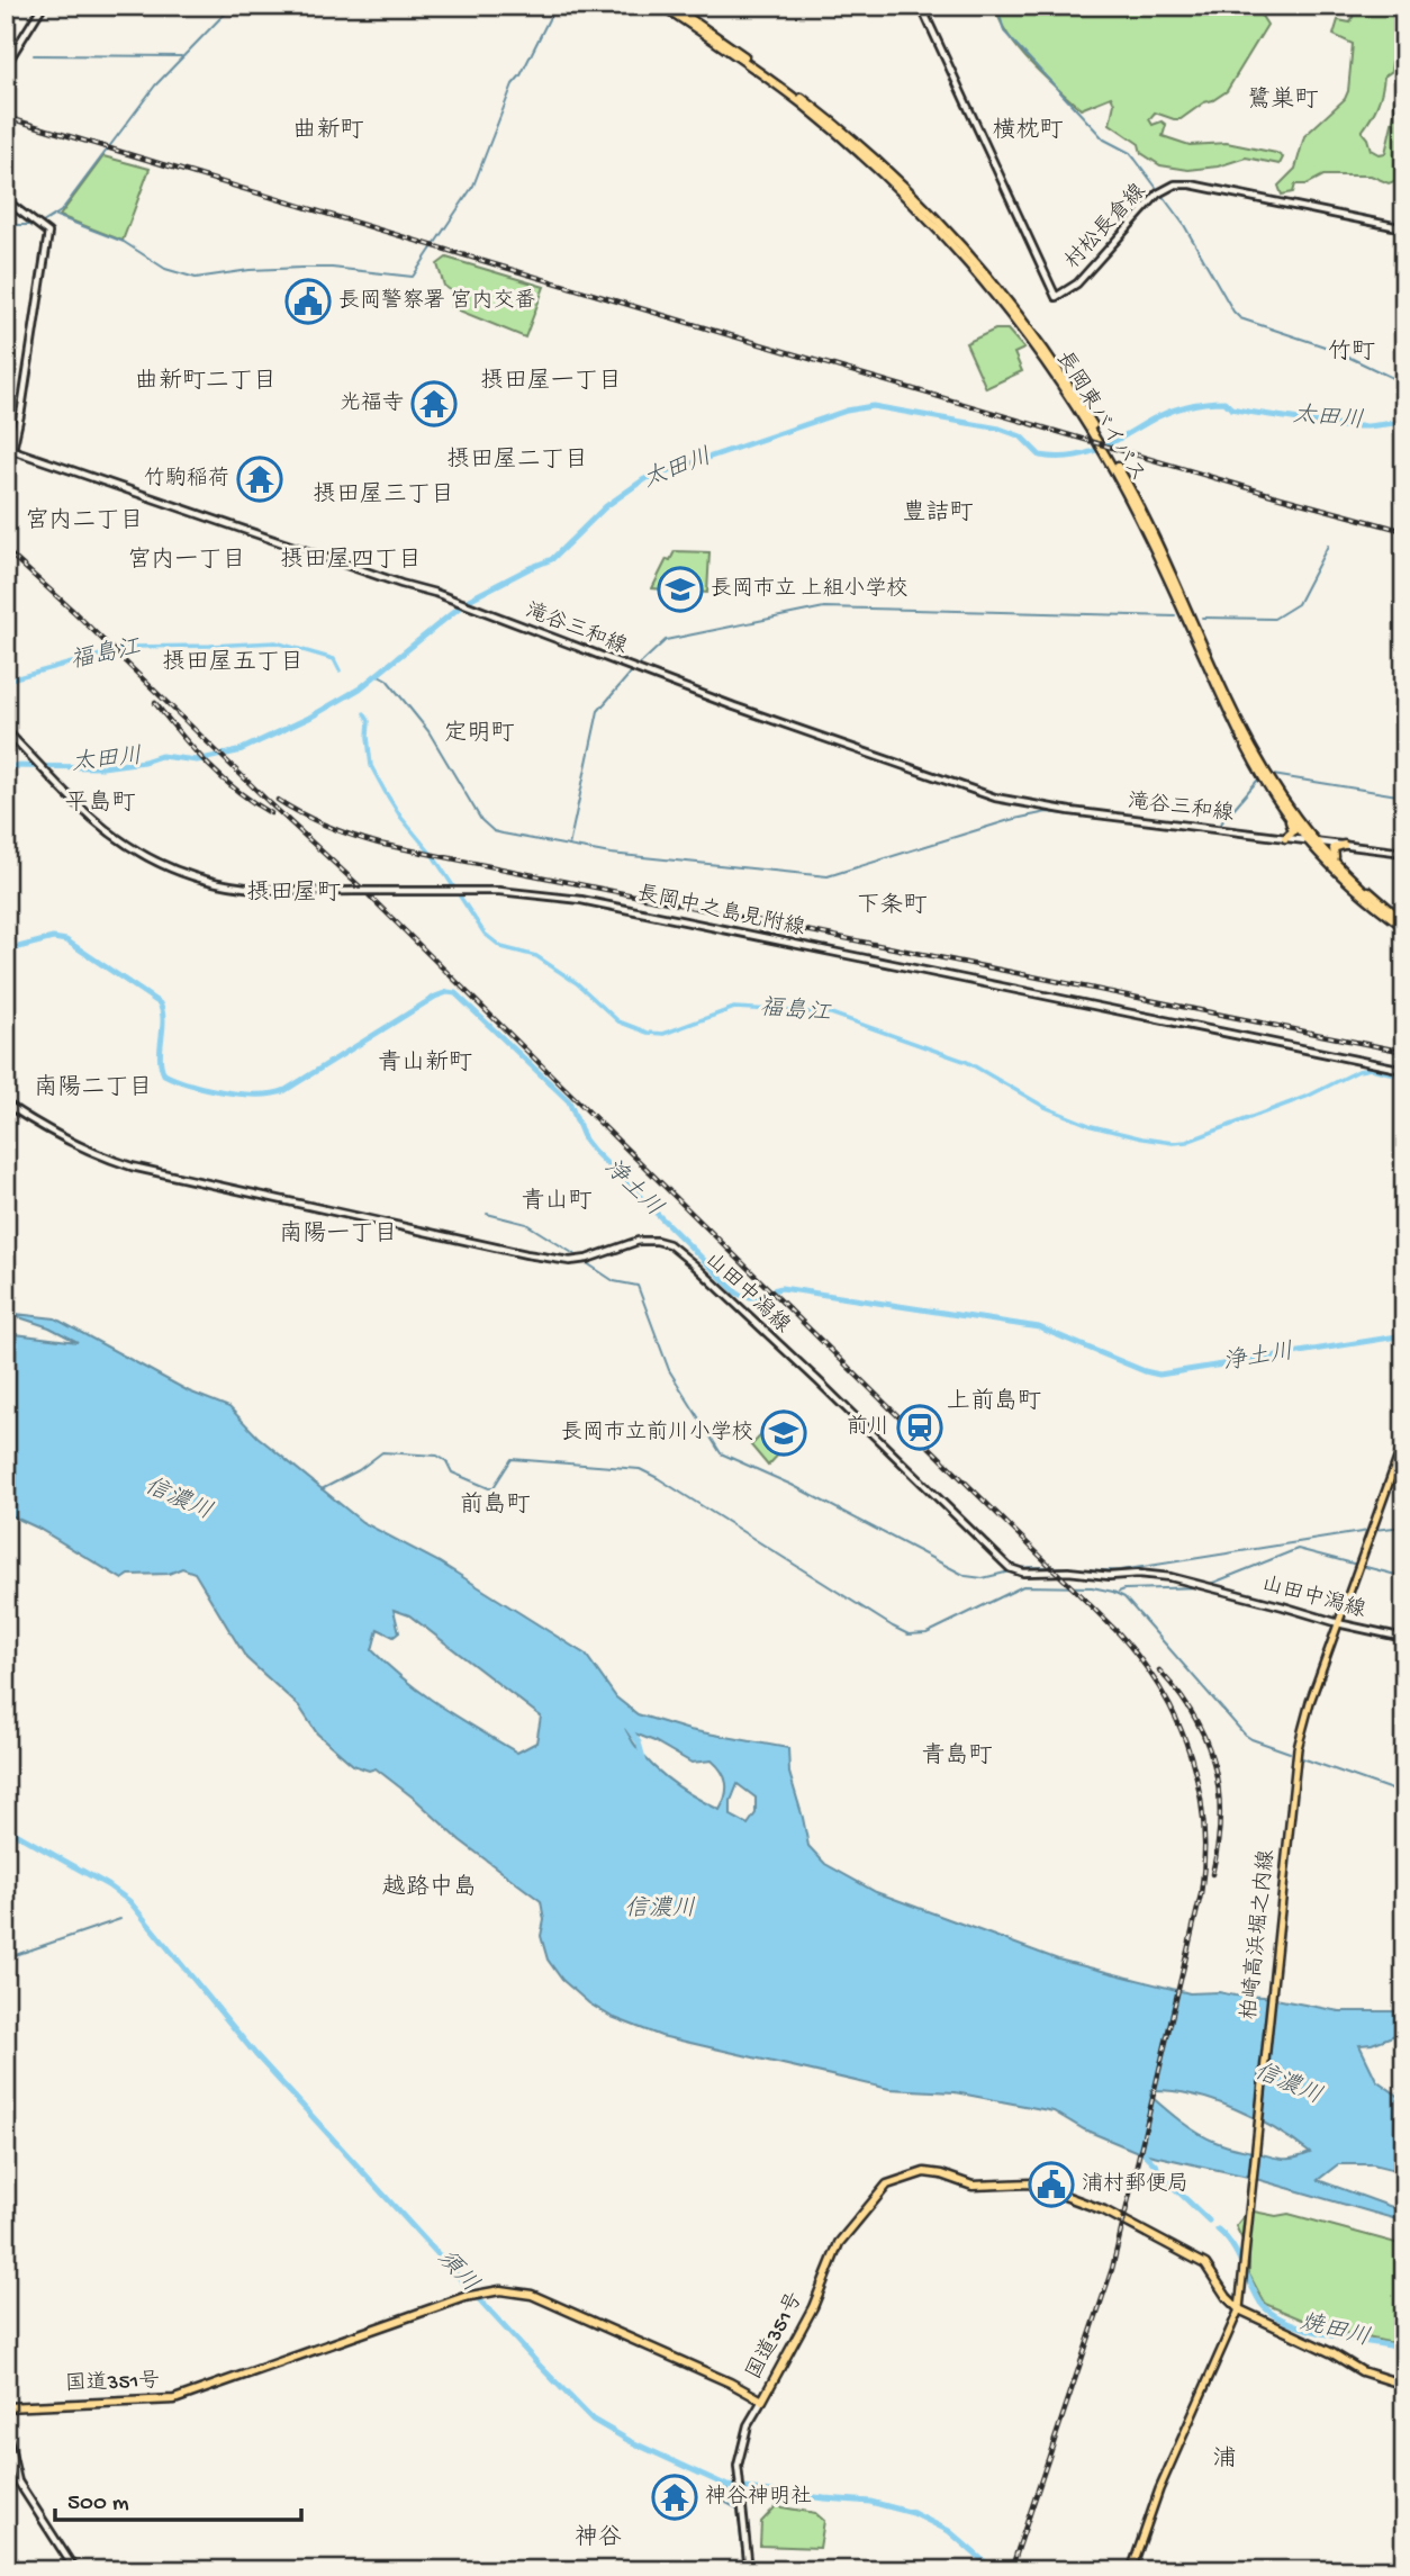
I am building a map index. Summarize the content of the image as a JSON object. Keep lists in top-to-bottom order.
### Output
{
  "streets": {
    "highway": ["長岡東バイパス", "国道351号"],
    "main road": [
      "村松長倉線",
      "滝谷三和線",
      "長岡中之島見附線",
      "山田中潟線",
      "柏崎高浜堀之内線"
    ]
  },
  "crossings": [
    ["長岡東バイパス", "滝谷三和線"],
    ["山田中潟線", "柏崎高浜堀之内線"],
    ["柏崎高浜堀之内線", "国道351号"]
  ],
  "districts": [
    "鷺巣町",
    "曲新町",
    "横枕町",
    "竹町",
    "曲新町二丁目",
    "摂田屋一丁目",
    "摂田屋二丁目",
    "摂田屋三丁目",
    "豊詰町",
    "宮内二丁目",
    "宮内一丁目",
    "摂田屋四丁目",
    "摂田屋五丁目",
    "定明町",
    "平島町",
    "摂田屋町",
    "下条町",
    "青山新町",
    "南陽二丁目",
    "青山町",
    "南陽一丁目",
    "上前島町",
    "前島町",
    "青島町",
    "越路中島",
    "浦",
    "神谷"
  ],
  "water": [
    "太田川",
    "福島江",
    "浄土川",
    "信濃川",
    "須川",
    "焼田川"
  ],
  "places": {
    "public building": ["長岡警察署 宮内交番", "浦村郵便局"],
    "temple": ["光福寺", "竹駒稲荷", "神谷神明社"],
    "school or university": ["長岡市立 上組小学校", "長岡市立前川小学校"],
    "station": ["前川"]
  },
  "scale_bar": "500 m"
}
